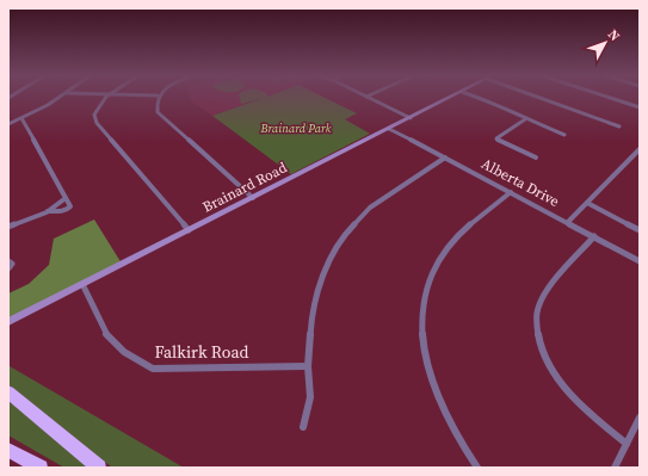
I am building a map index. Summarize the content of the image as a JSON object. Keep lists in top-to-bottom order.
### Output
{
  "streets": {
    "main road": ["Brainard Road"],
    "street": ["Alberta Drive", "Falkirk Road"]
  },
  "crossings": [
    ["Alberta Drive", "Brainard Road"],
    ["Brainard Road", "Falkirk Road"]
  ],
  "parks": ["Brainard Park"],
  "north": "top right"
}
